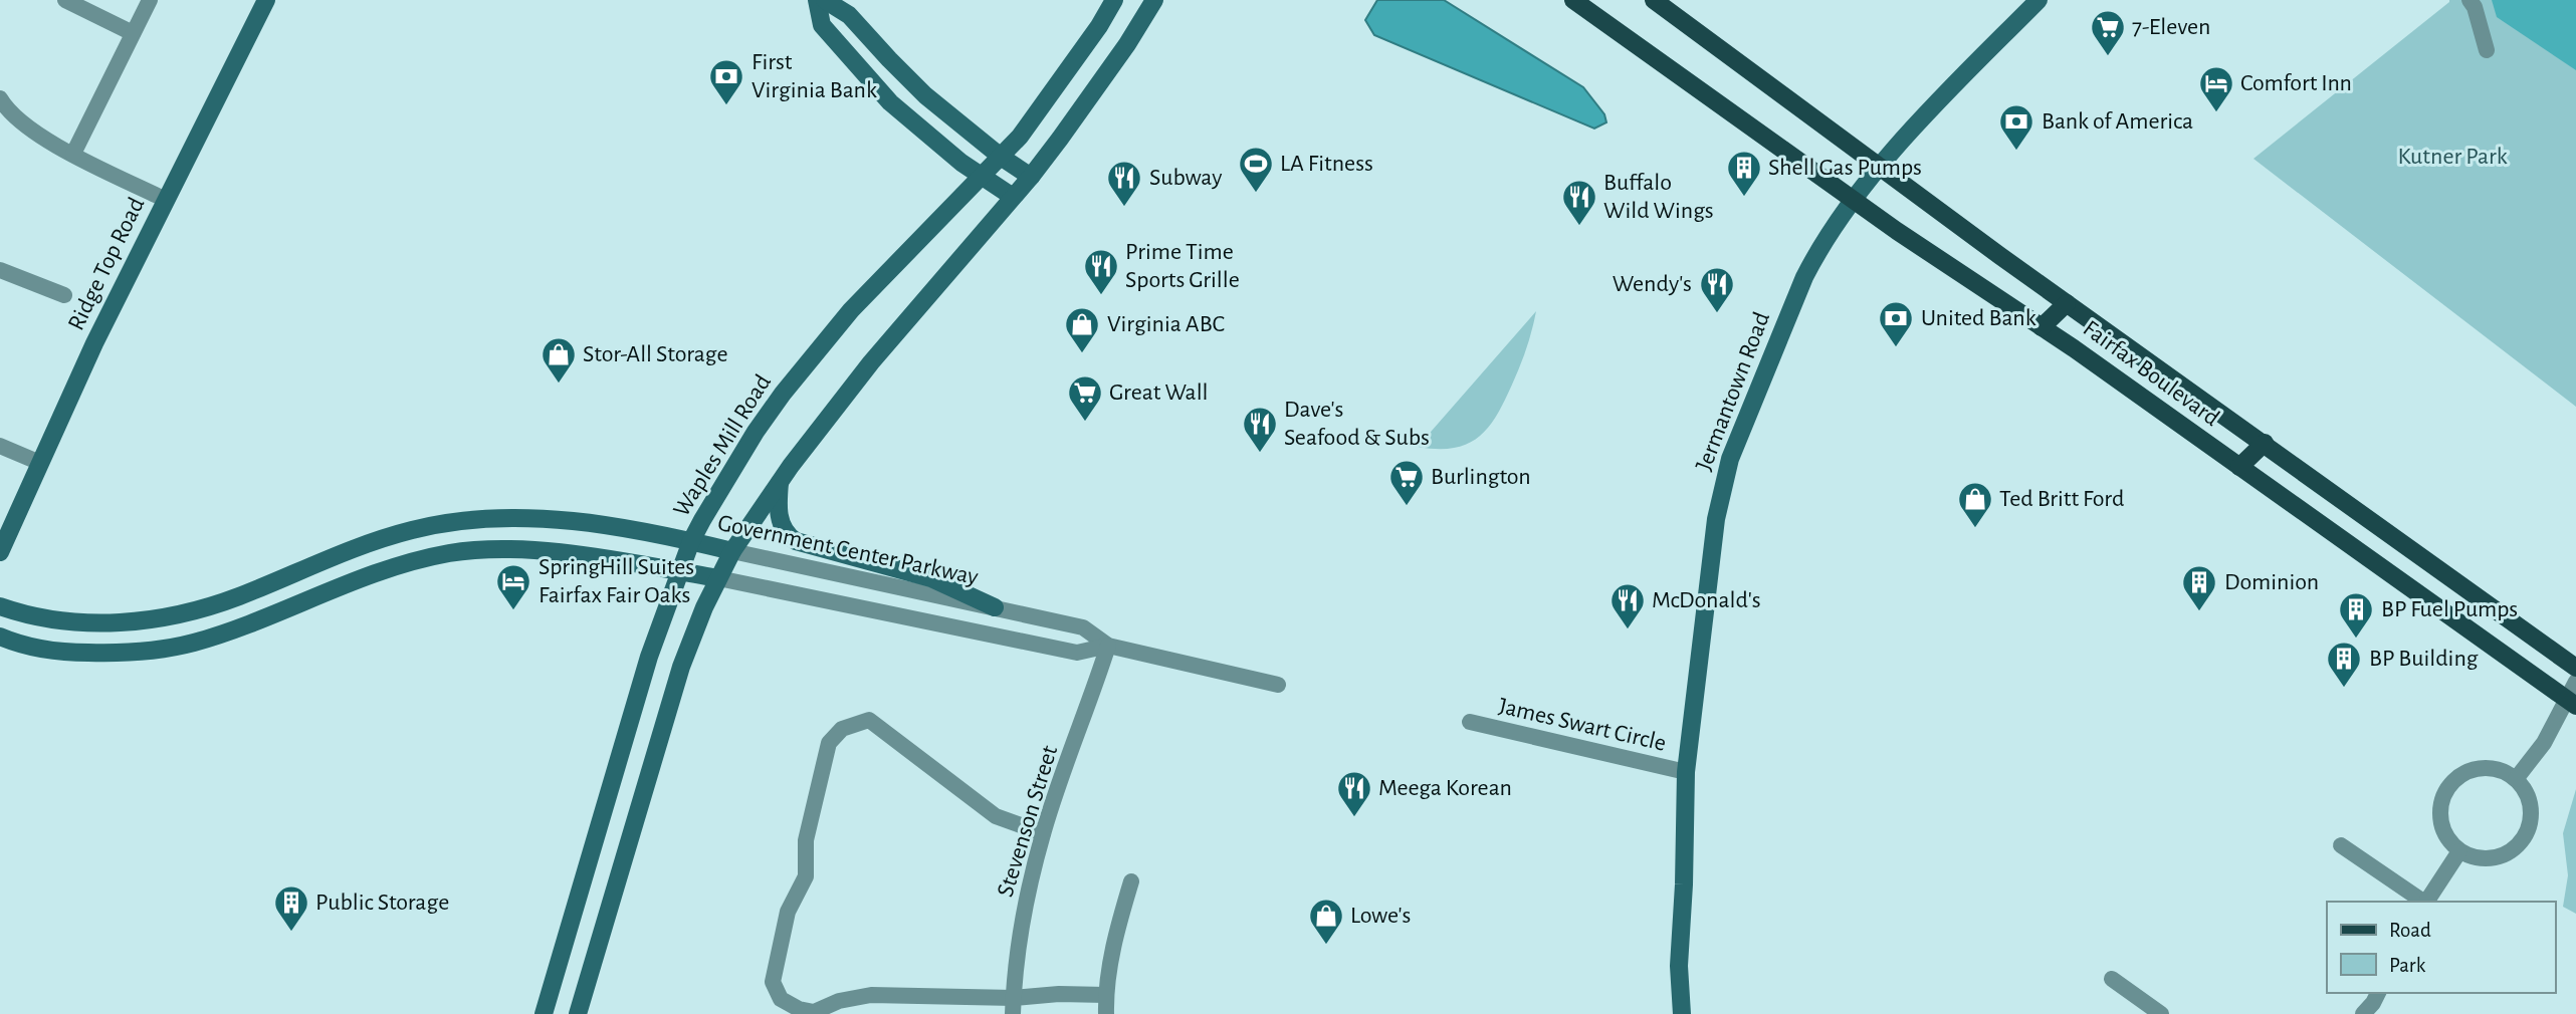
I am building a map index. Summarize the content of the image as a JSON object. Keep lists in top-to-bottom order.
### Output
{
  "streets": {
    "main road": [
      "Ridge Top Road",
      "Fairfax Boulevard",
      "Jermantown Road",
      "Waples Mill Road",
      "Government Center Parkway"
    ],
    "street": ["James Swart Circle", "Stevenson Street"]
  },
  "crossings": [
    ["Fairfax Boulevard", "Jermantown Road"],
    ["Jermantown Road", "James Swart Circle"],
    ["Waples Mill Road", "Government Center Parkway"],
    ["Government Center Parkway", "Stevenson Street"]
  ],
  "parks": ["Kutner Park"],
  "places": {
    "supermarket": ["7-Eleven", "Great Wall", "Burlington"],
    "bank": ["First Virginia Bank", "Bank of America", "United Bank"],
    "hotel": ["Comfort Inn", "SpringHill Suites Fairfax Fair Oaks"],
    "sports": ["LA Fitness"],
    "building": [
      "Shell Gas Pumps",
      "Dominion",
      "BP Fuel Pumps",
      "BP Building",
      "Public Storage"
    ],
    "restaurant": [
      "Subway",
      "Buffalo Wild Wings",
      "Prime Time Sports Grille",
      "Wendy's",
      "Dave's Seafood & Subs",
      "McDonald's",
      "Meega Korean"
    ],
    "shop": [
      "Virginia ABC",
      "Stor-All Storage",
      "Ted Britt Ford",
      "Lowe's"
    ]
  },
  "legend": ["Road", "Park"]
}
